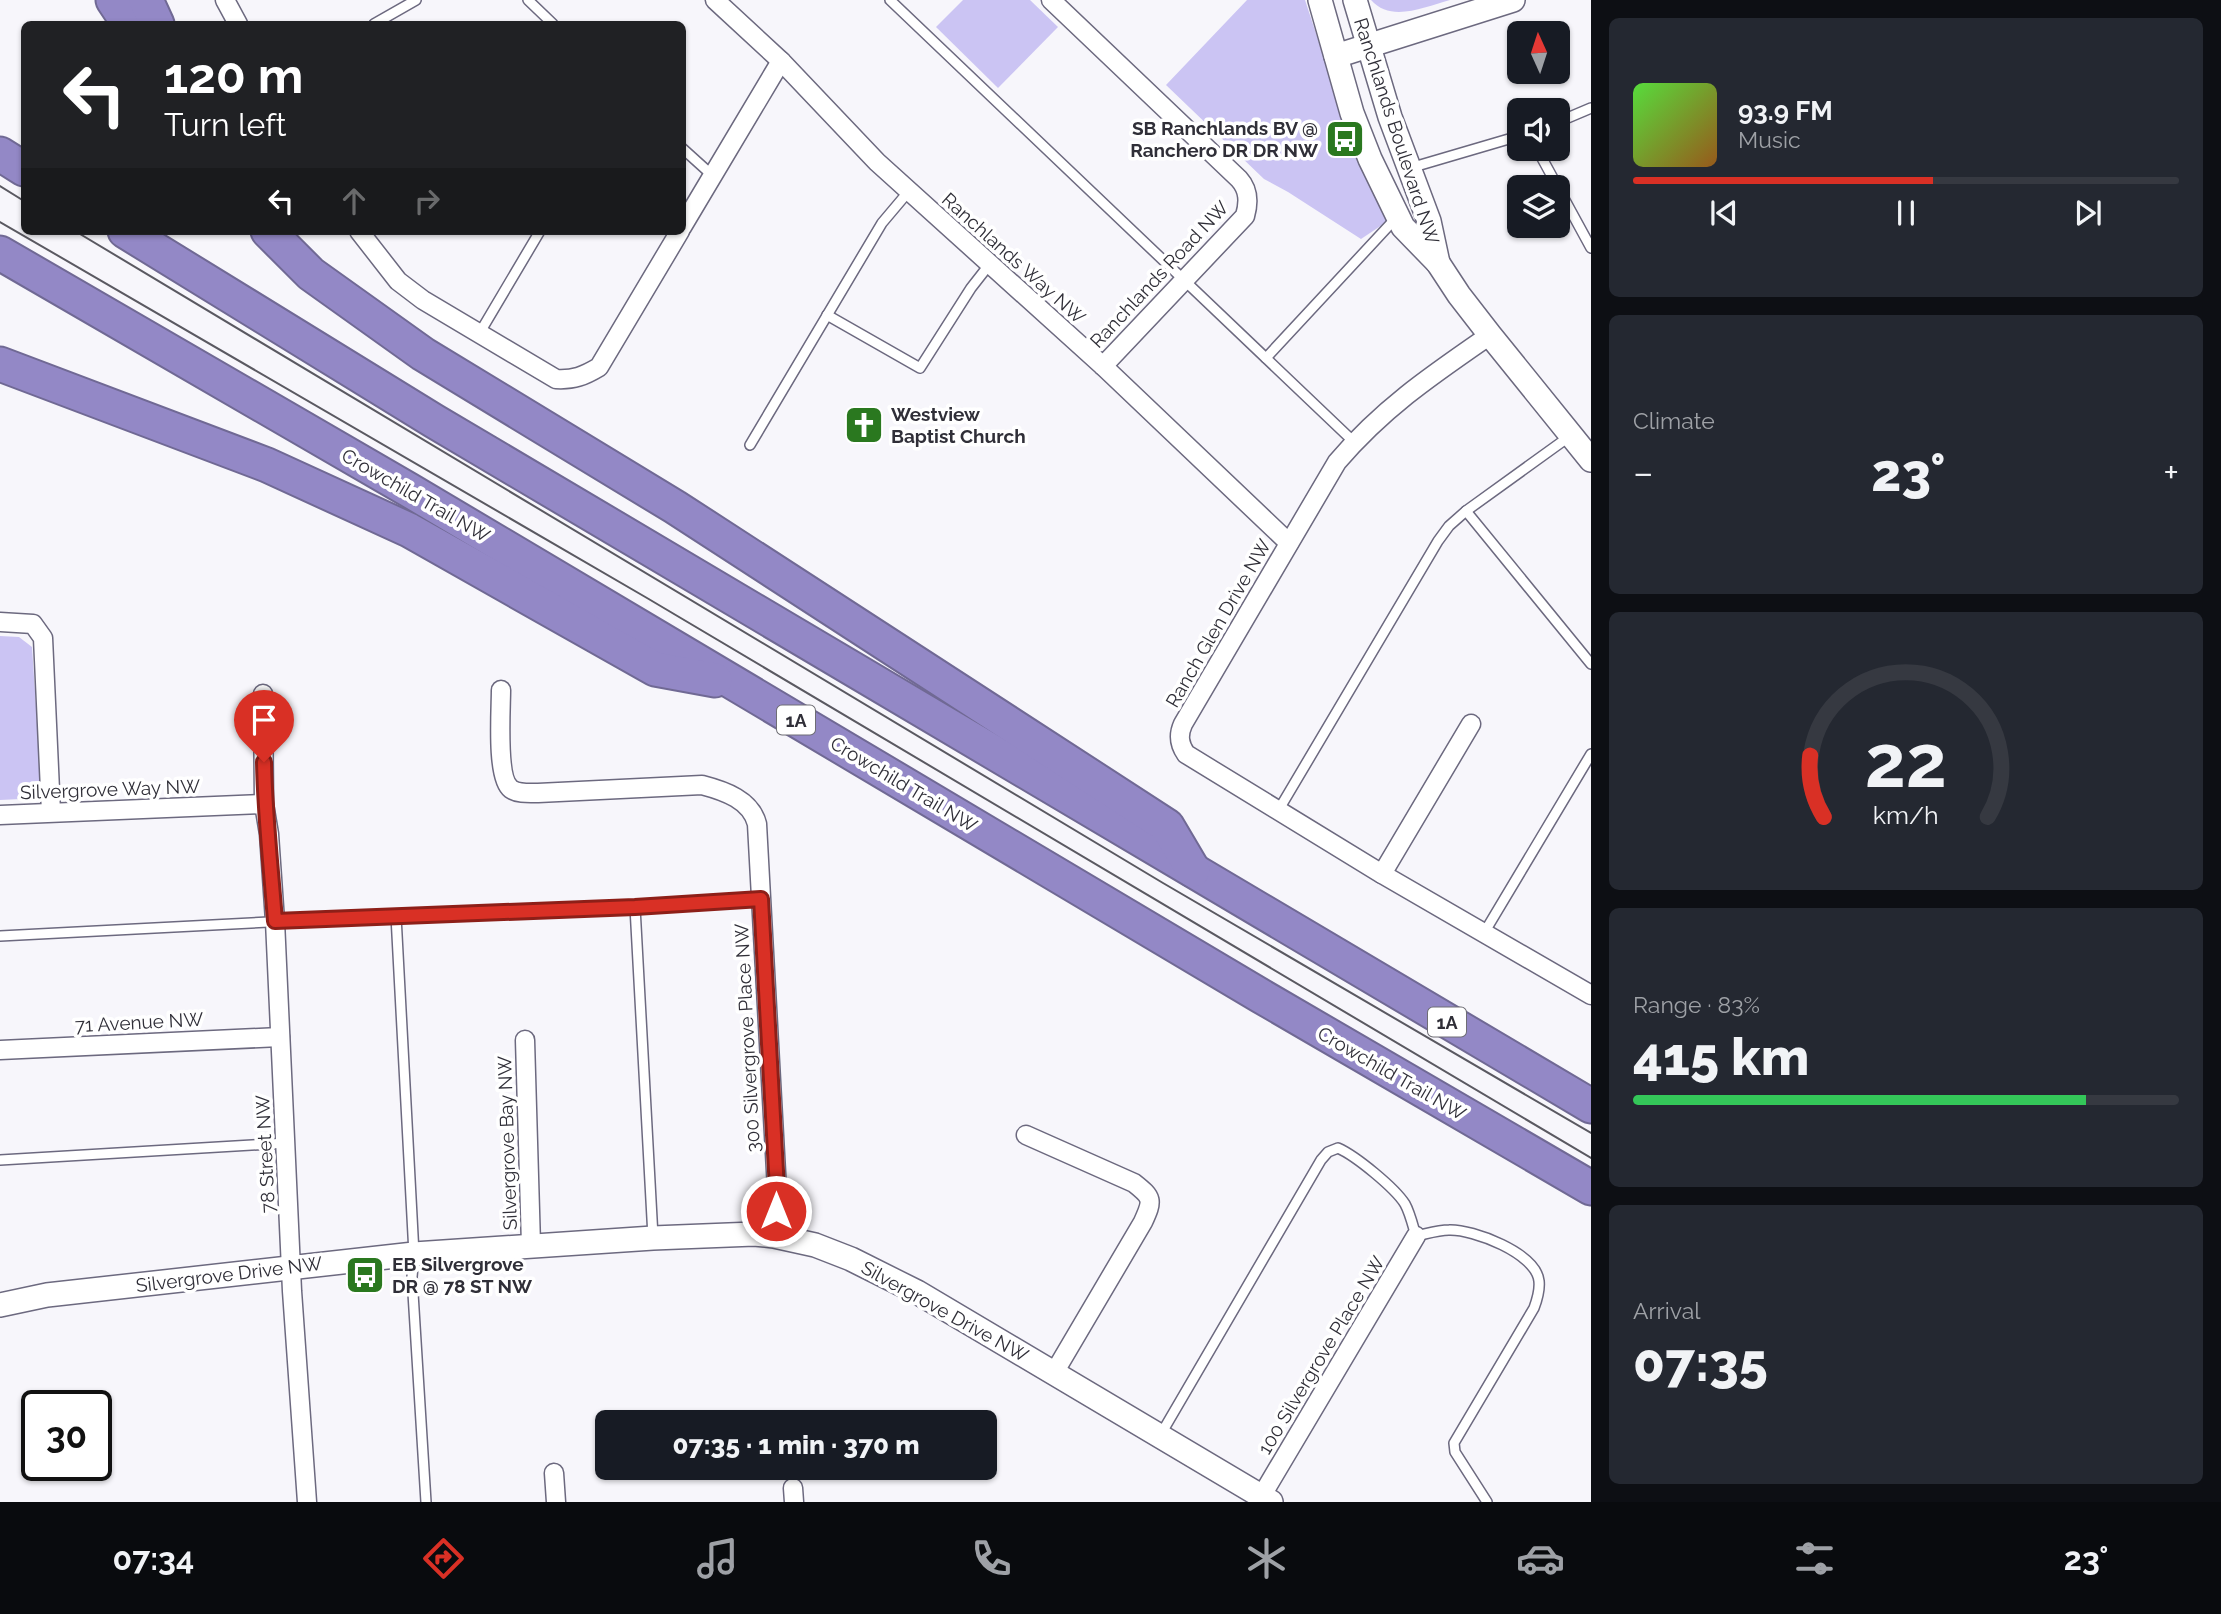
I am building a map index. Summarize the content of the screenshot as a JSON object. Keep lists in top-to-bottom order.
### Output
{
  "streets": {
    "highway": ["Crowchild Trail NW", "1A"],
    "street": [
      "Ranchlands Boulevard NW",
      "Ranchlands Way NW",
      "Ranchlands Road NW",
      "Ranch Glen Drive NW",
      "Silvergrove Way NW",
      "71 Avenue NW",
      "300 Silvergrove Place NW",
      "Silvergrove Bay NW",
      "78 Street NW",
      "Silvergrove Drive NW",
      "100 Silvergrove Place NW"
    ]
  },
  "crossings": [
    ["Ranchlands Boulevard NW", "Ranch Glen Drive NW"],
    ["Ranchlands Way NW", "Ranchlands Road NW"],
    ["Ranchlands Way NW", "Ranch Glen Drive NW"],
    ["Silvergrove Way NW", "78 Street NW"],
    ["71 Avenue NW", "78 Street NW"],
    ["300 Silvergrove Place NW", "Silvergrove Drive NW"],
    ["Silvergrove Bay NW", "Silvergrove Drive NW"],
    ["78 Street NW", "Silvergrove Drive NW"],
    ["Silvergrove Drive NW", "100 Silvergrove Place NW"]
  ],
  "places": {
    "bus stop": ["SB Ranchlands BV @ Ranchero DR DR NW", "EB Silvergrove DR @ 78 ST NW"],
    "church": ["Westview Baptist Church"]
  },
  "north": "top",
  "page": {
    "turn": ["120 m", "Turn left"],
    "song": ["93.9 FM", "Music"],
    "tile": [
      "Climate",
      ["Range · 83%", "415 km"],
      ["Arrival", "07:35"]
    ],
    "heat": ["−", "23°", "+"],
    "limit": "30",
    "trip": "07:35 · 1 min · 370 m",
    "tabs": ["07:34", "23°"],
    "gauge": ["22", "km/h"]
  }
}
